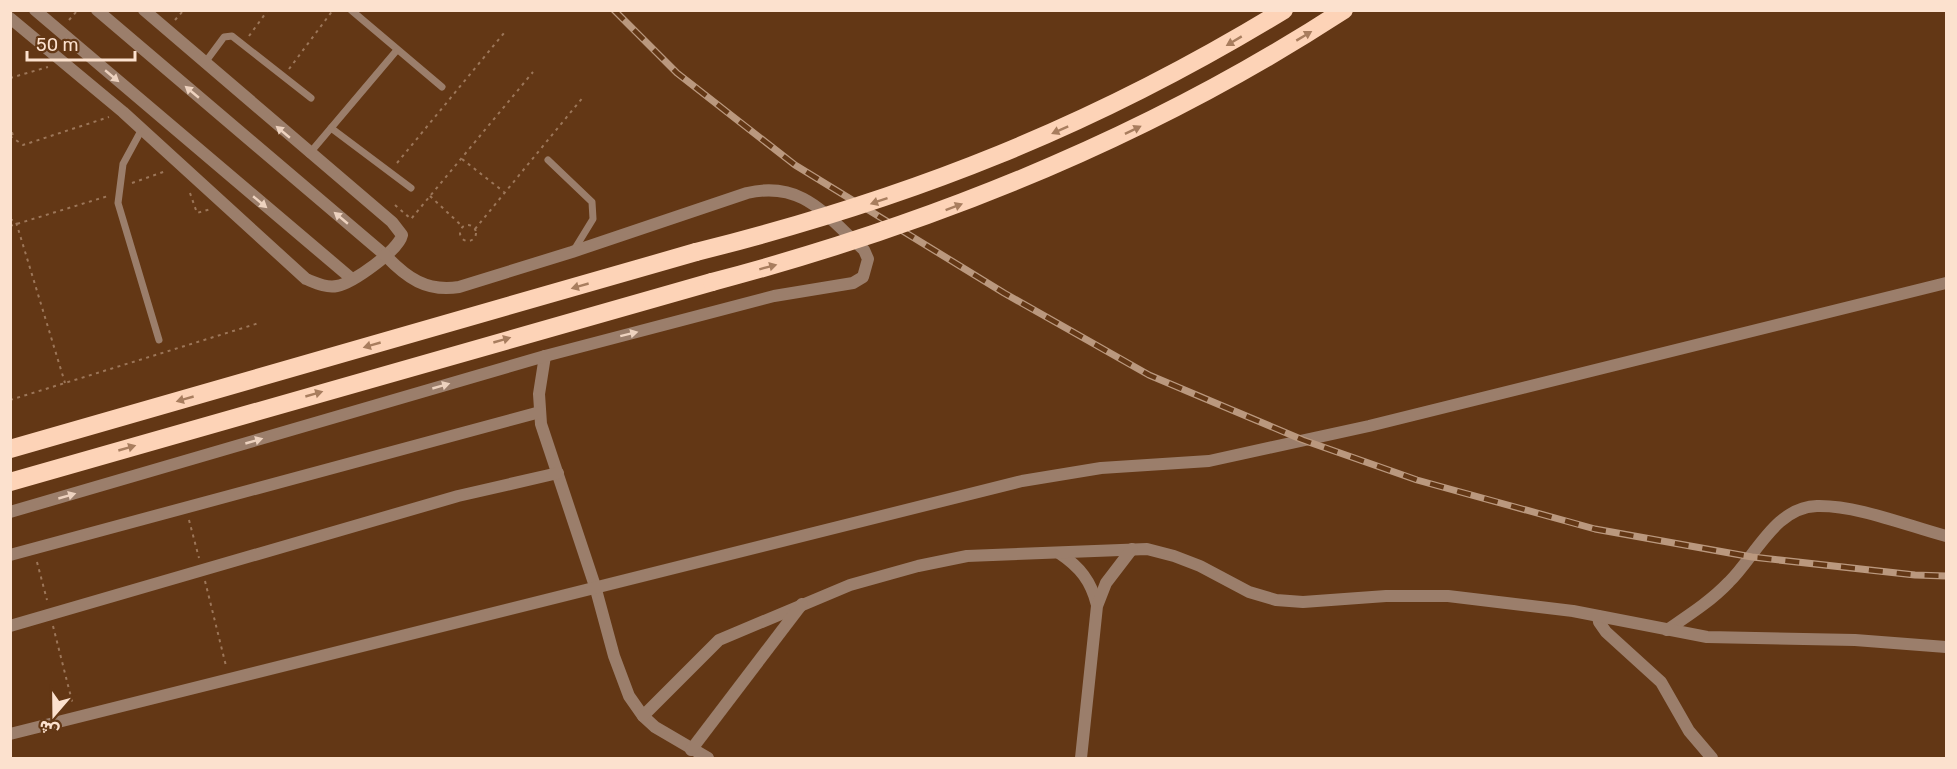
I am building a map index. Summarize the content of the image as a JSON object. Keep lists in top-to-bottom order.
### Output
{
  "scale_bar": "50 m",
  "north": "bottom"
}
